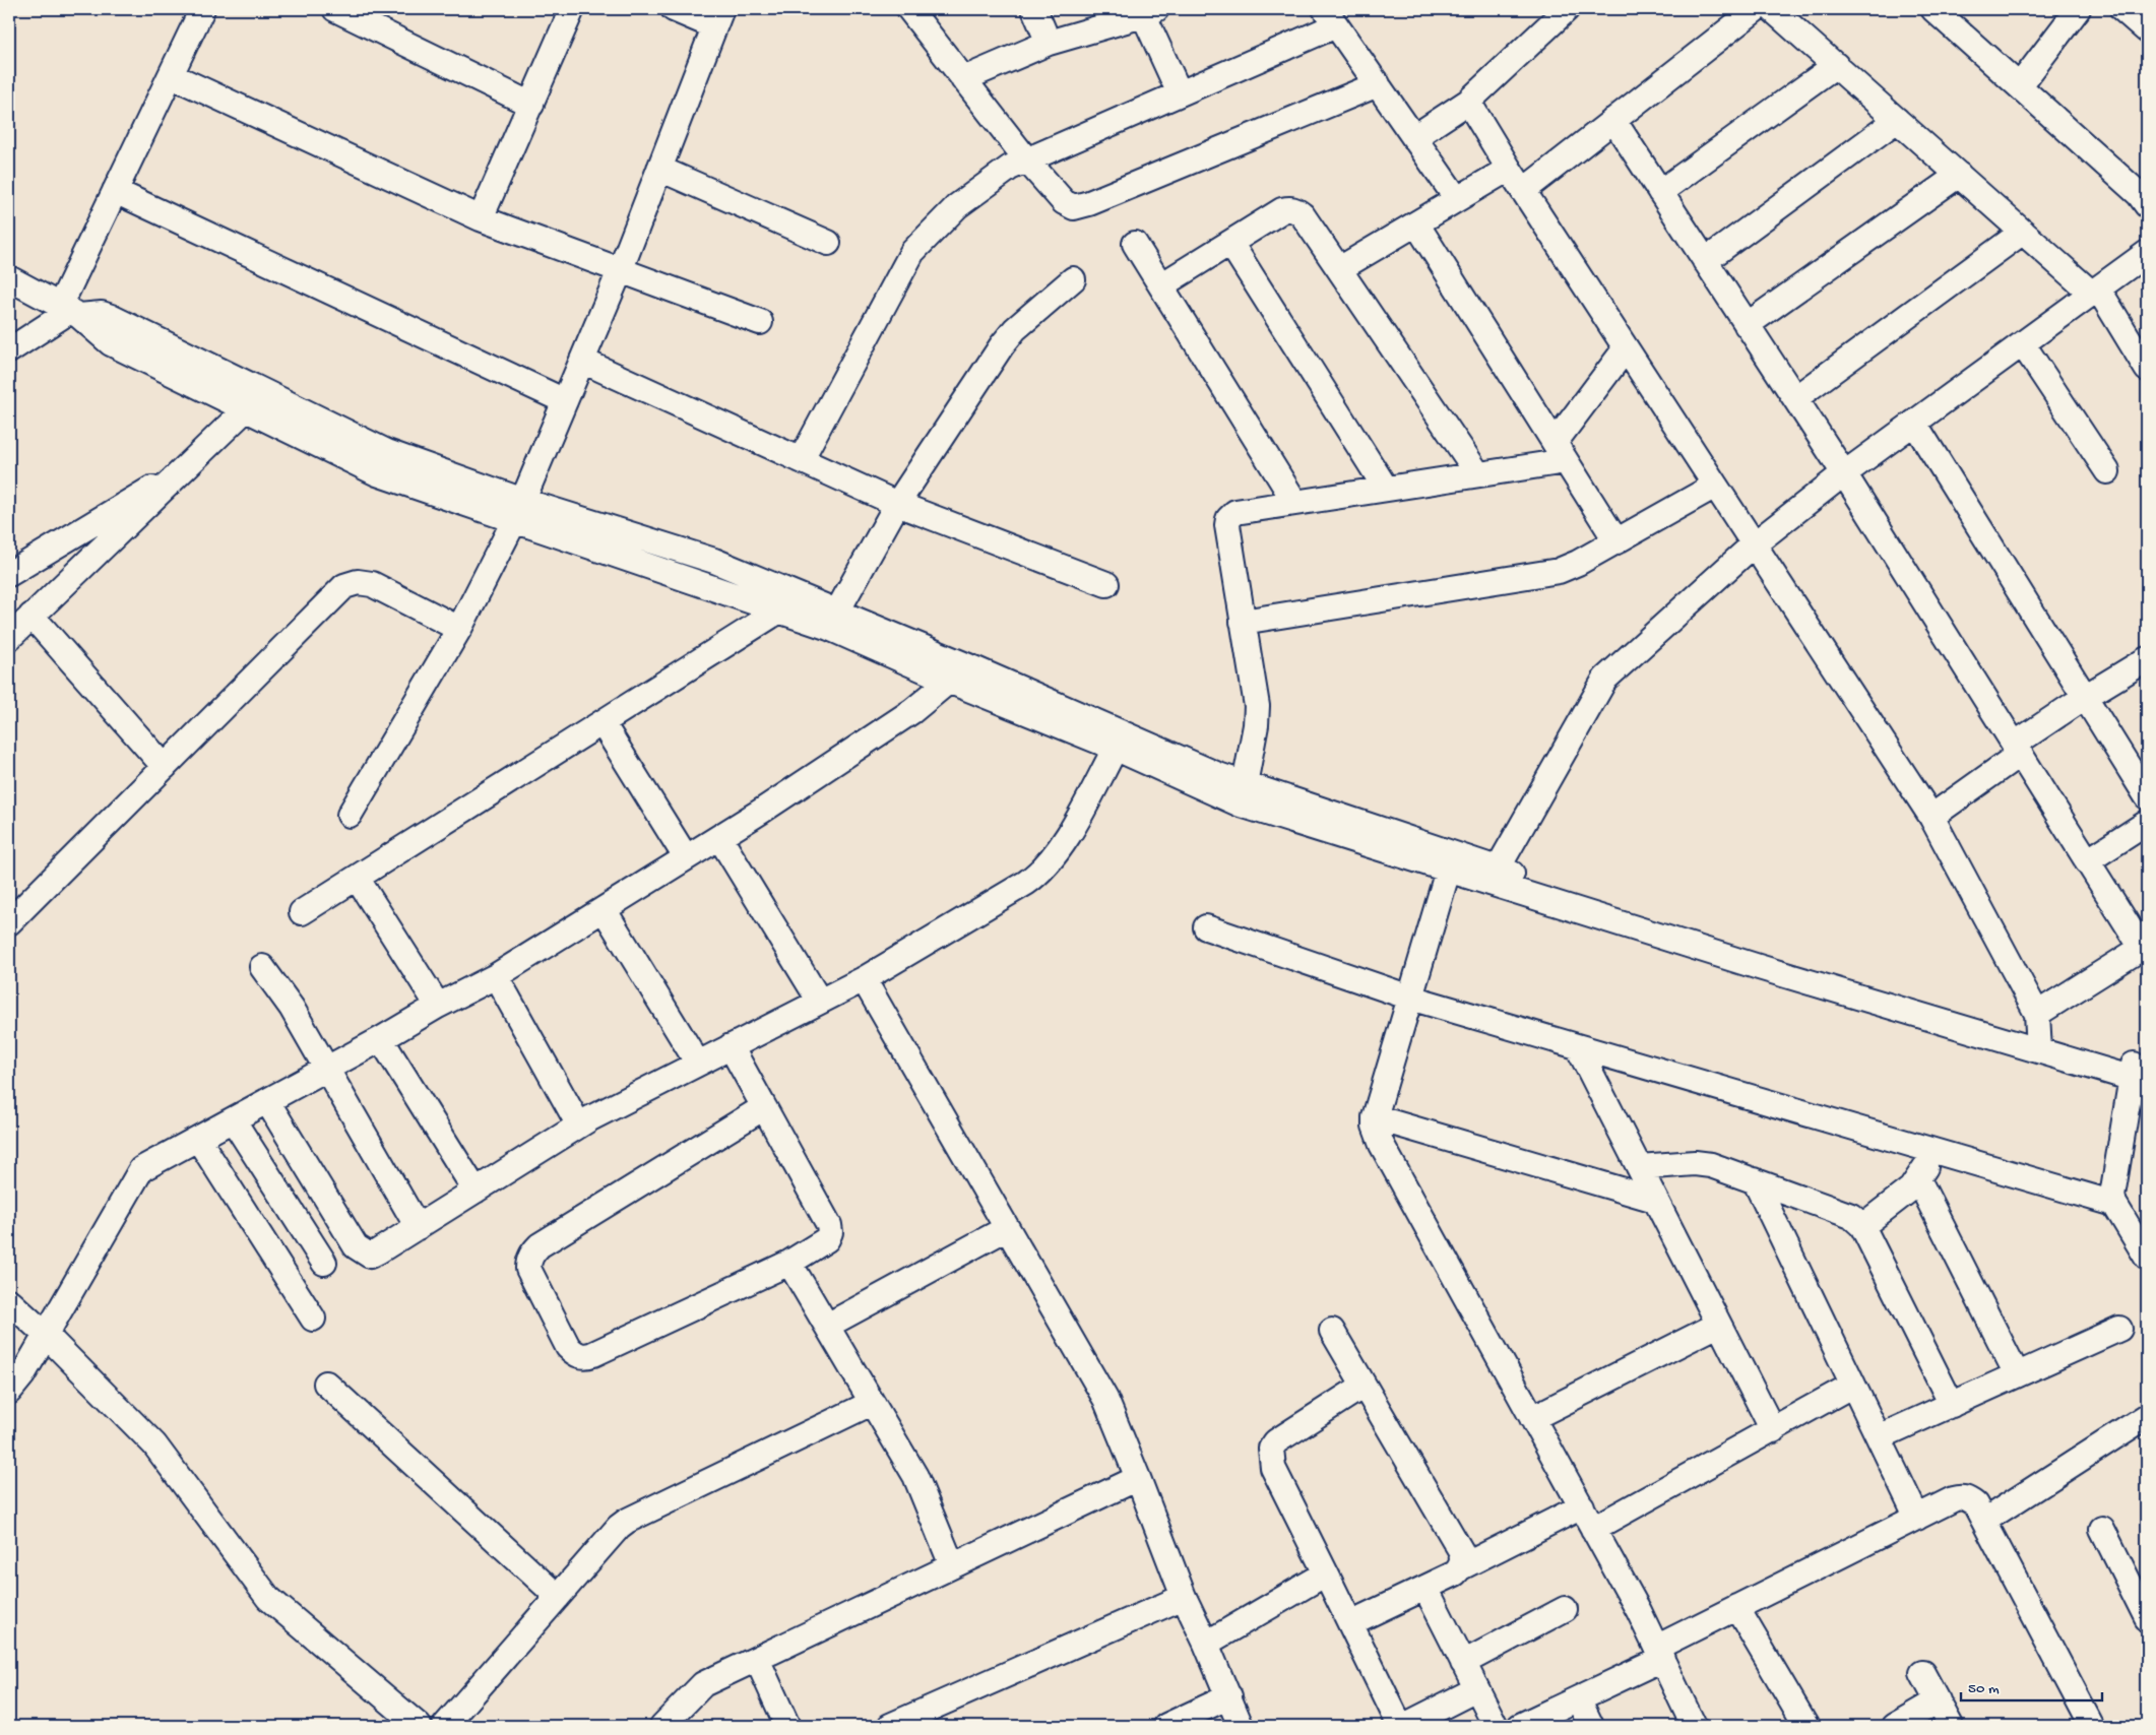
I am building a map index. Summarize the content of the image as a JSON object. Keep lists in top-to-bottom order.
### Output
{
  "scale_bar": "50 m"
}
